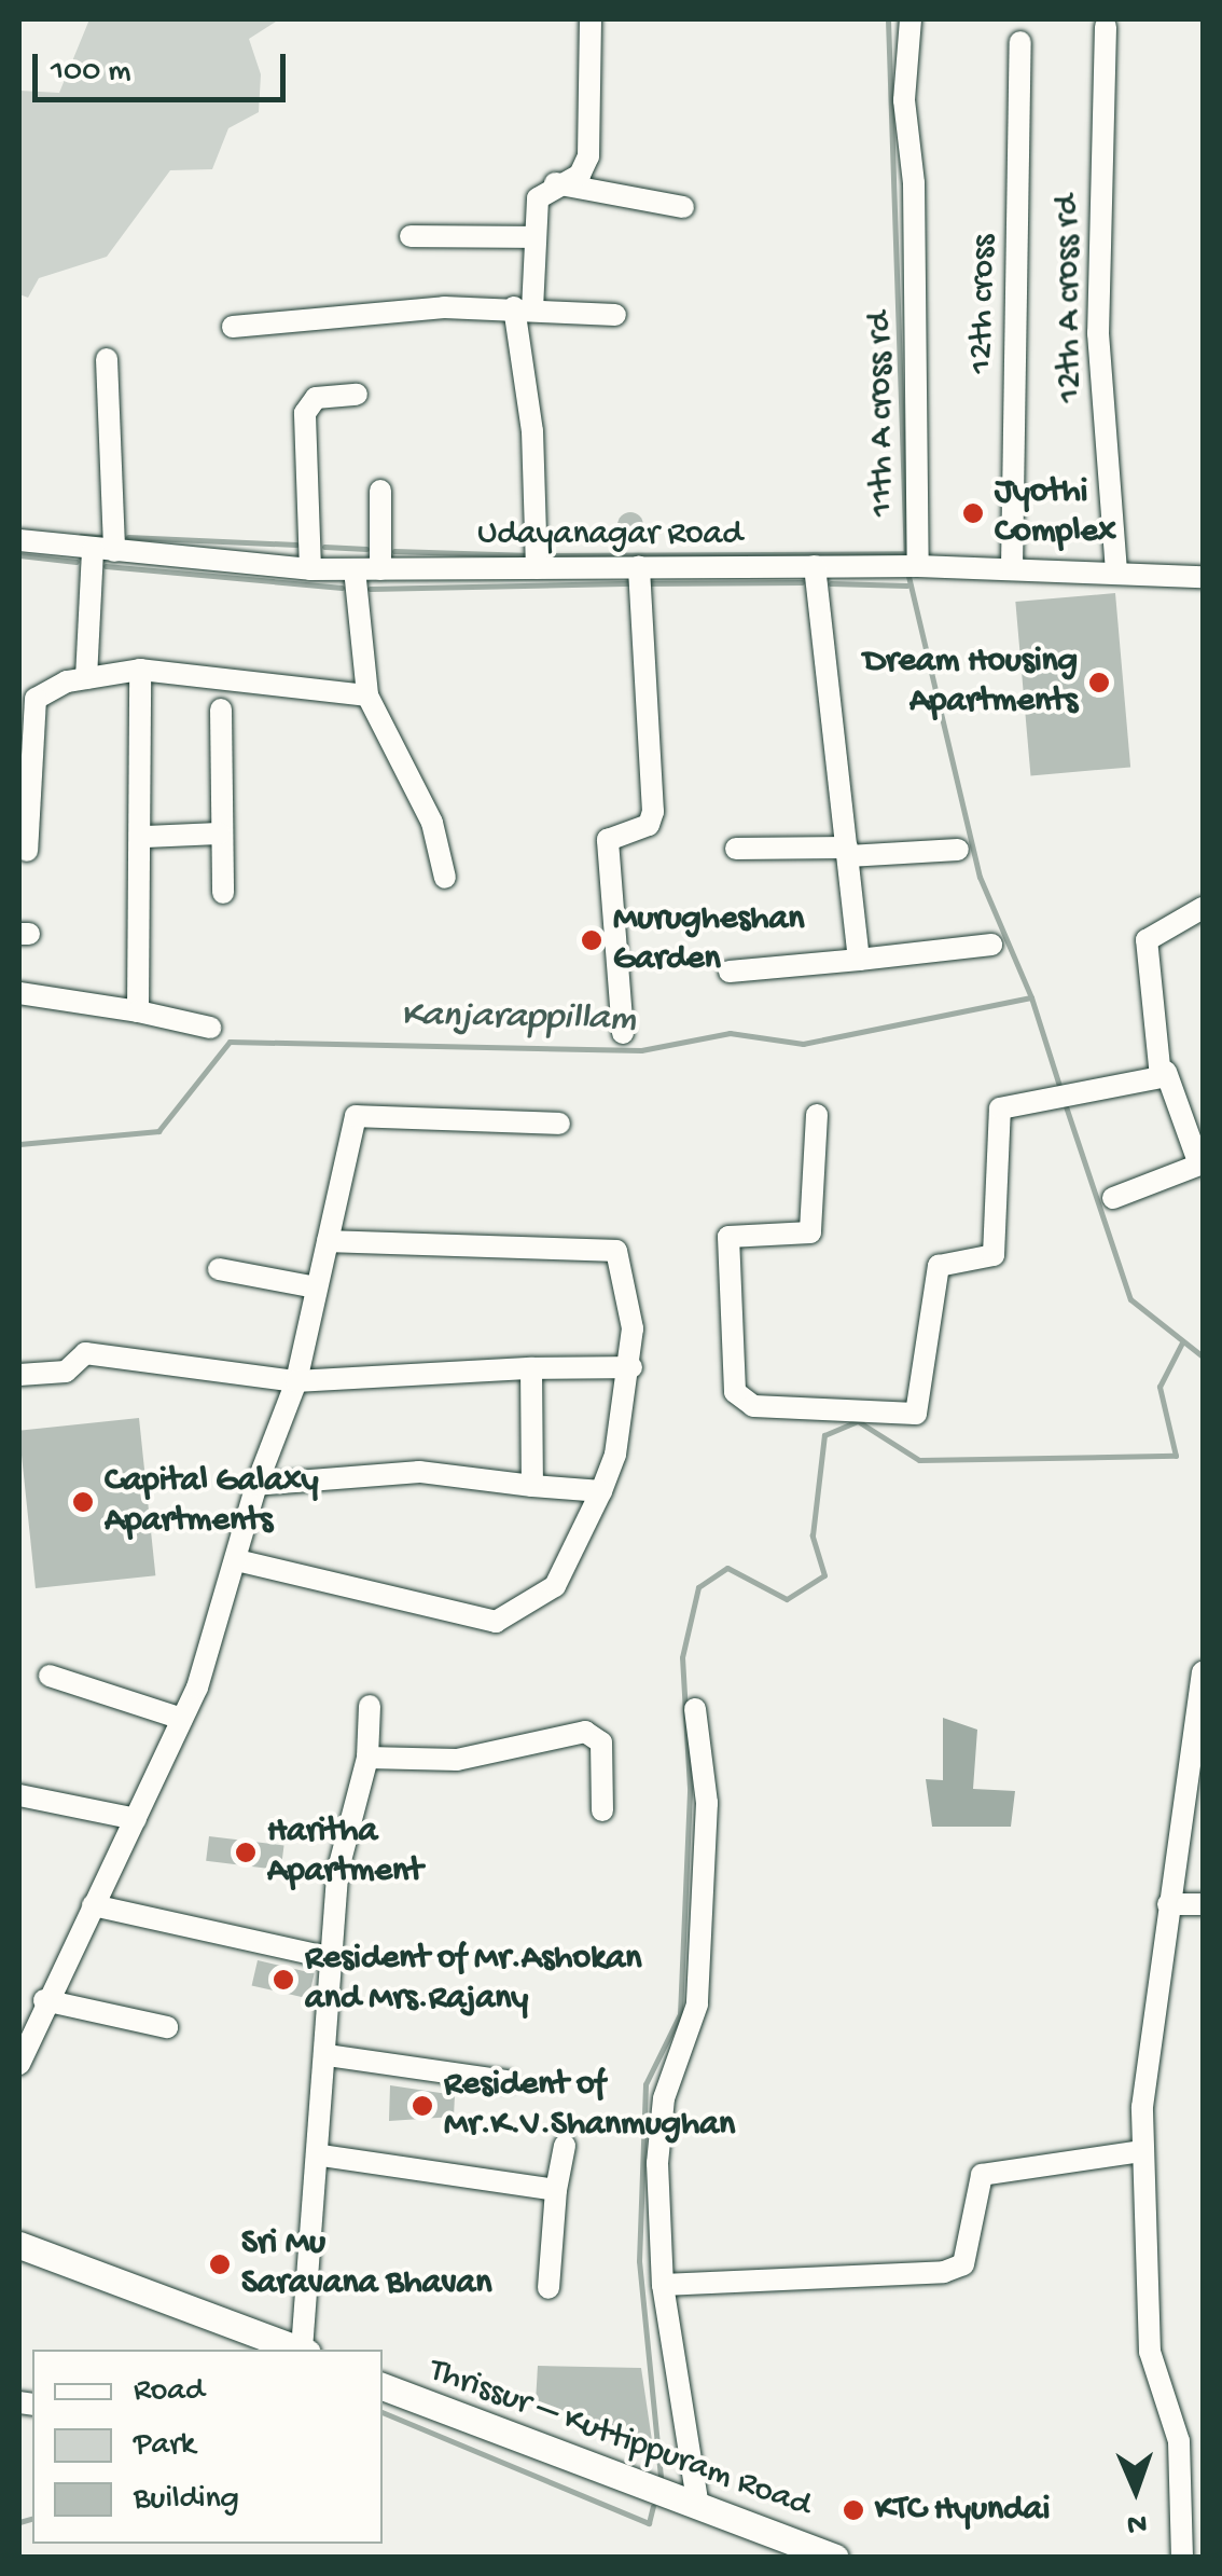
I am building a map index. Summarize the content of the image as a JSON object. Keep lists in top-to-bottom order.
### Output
{
  "streets": {
    "main road": ["Thrissur – Kuttippuram Road"],
    "street": [
      "12th A cross rd",
      "12th cross",
      "11th A cross rd",
      "Udayanagar Road"
    ]
  },
  "crossings": [
    ["12th A cross rd", "Udayanagar Road"],
    ["12th cross", "Udayanagar Road"],
    ["11th A cross rd", "Udayanagar Road"]
  ],
  "water": ["Kanjarappillam"],
  "places": [
    "Jyothi Complex",
    "Dream Housing Apartments",
    "Murugheshan Garden",
    "Capital Galaxy Apartments",
    "Haritha Apartment",
    "Resident of Mr.Ashokan and Mrs.Rajany",
    "Resident of Mr.K.V.Shanmughan",
    "Sri Mu Saravana Bhavan",
    "KTC Hyundai"
  ],
  "legend": ["Road", "Park", "Building"],
  "scale_bar": "100 m",
  "north": "bottom"
}
